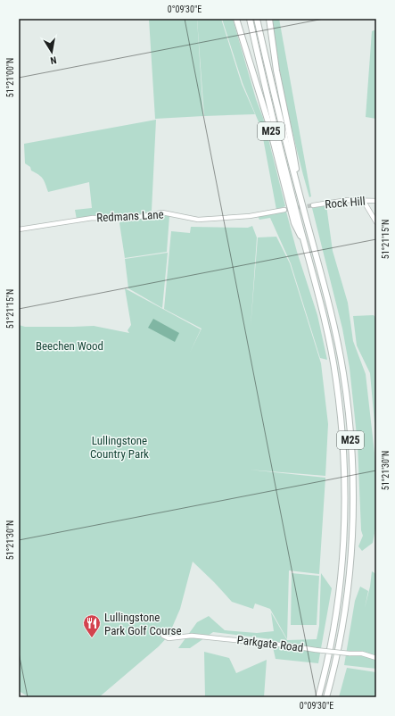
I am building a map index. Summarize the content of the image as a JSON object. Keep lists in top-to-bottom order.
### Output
{
  "streets": {
    "highway": ["M25"],
    "street": ["Rock Hill", "Redmans Lane", "Parkgate Road"]
  },
  "parks": ["Beechen Wood", "Lullingstone Country Park"],
  "places": {
    "restaurant": ["Lullingstone Park Golf Course"]
  },
  "north": "bottom",
  "coordinates": [
    "0°09'30\"E",
    "51°21'00\"N",
    "51°21'15\"N",
    "51°21'30\"N"
  ]
}
